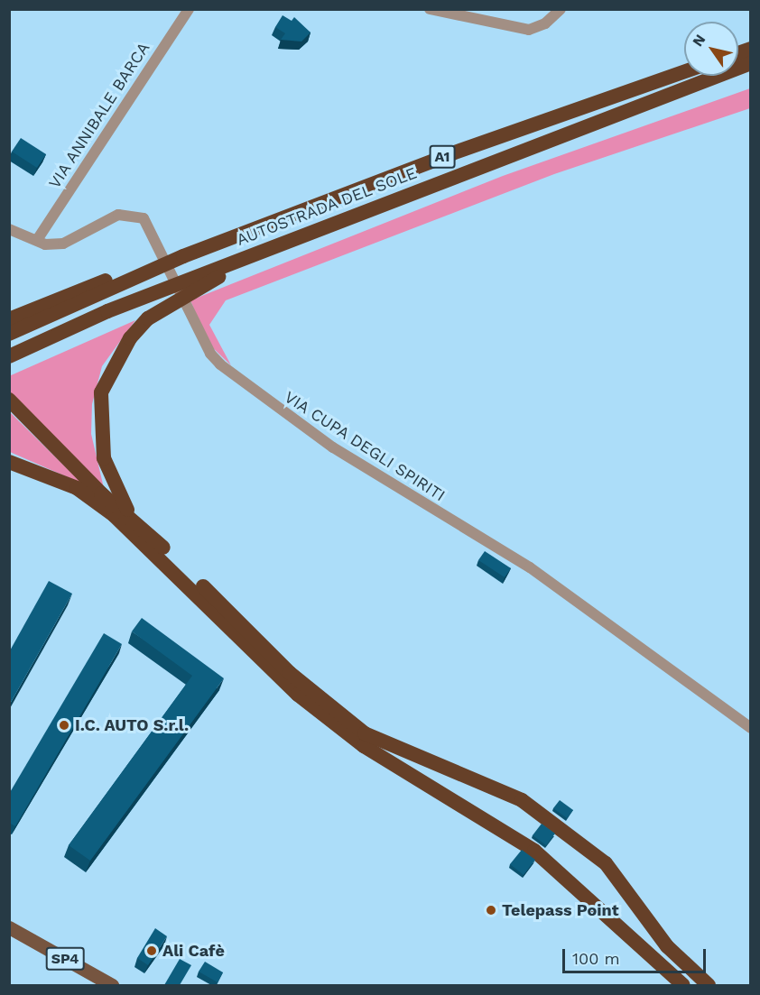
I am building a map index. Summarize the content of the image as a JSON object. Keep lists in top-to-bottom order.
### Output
{
  "streets": {
    "highway": ["A1", "AUTOSTRADA DEL SOLE"],
    "main road": ["SP4"],
    "street": ["VIA ANNIBALE BARCA", "VIA CUPA DEGLI SPIRITI"]
  },
  "crossings": [
    ["VIA ANNIBALE BARCA", "VIA CUPA DEGLI SPIRITI"]
  ],
  "places": ["I.C. AUTO S.r.l.", "Telepass Point", "Ali Cafè"],
  "scale_bar": "100 m",
  "north": "top left"
}
